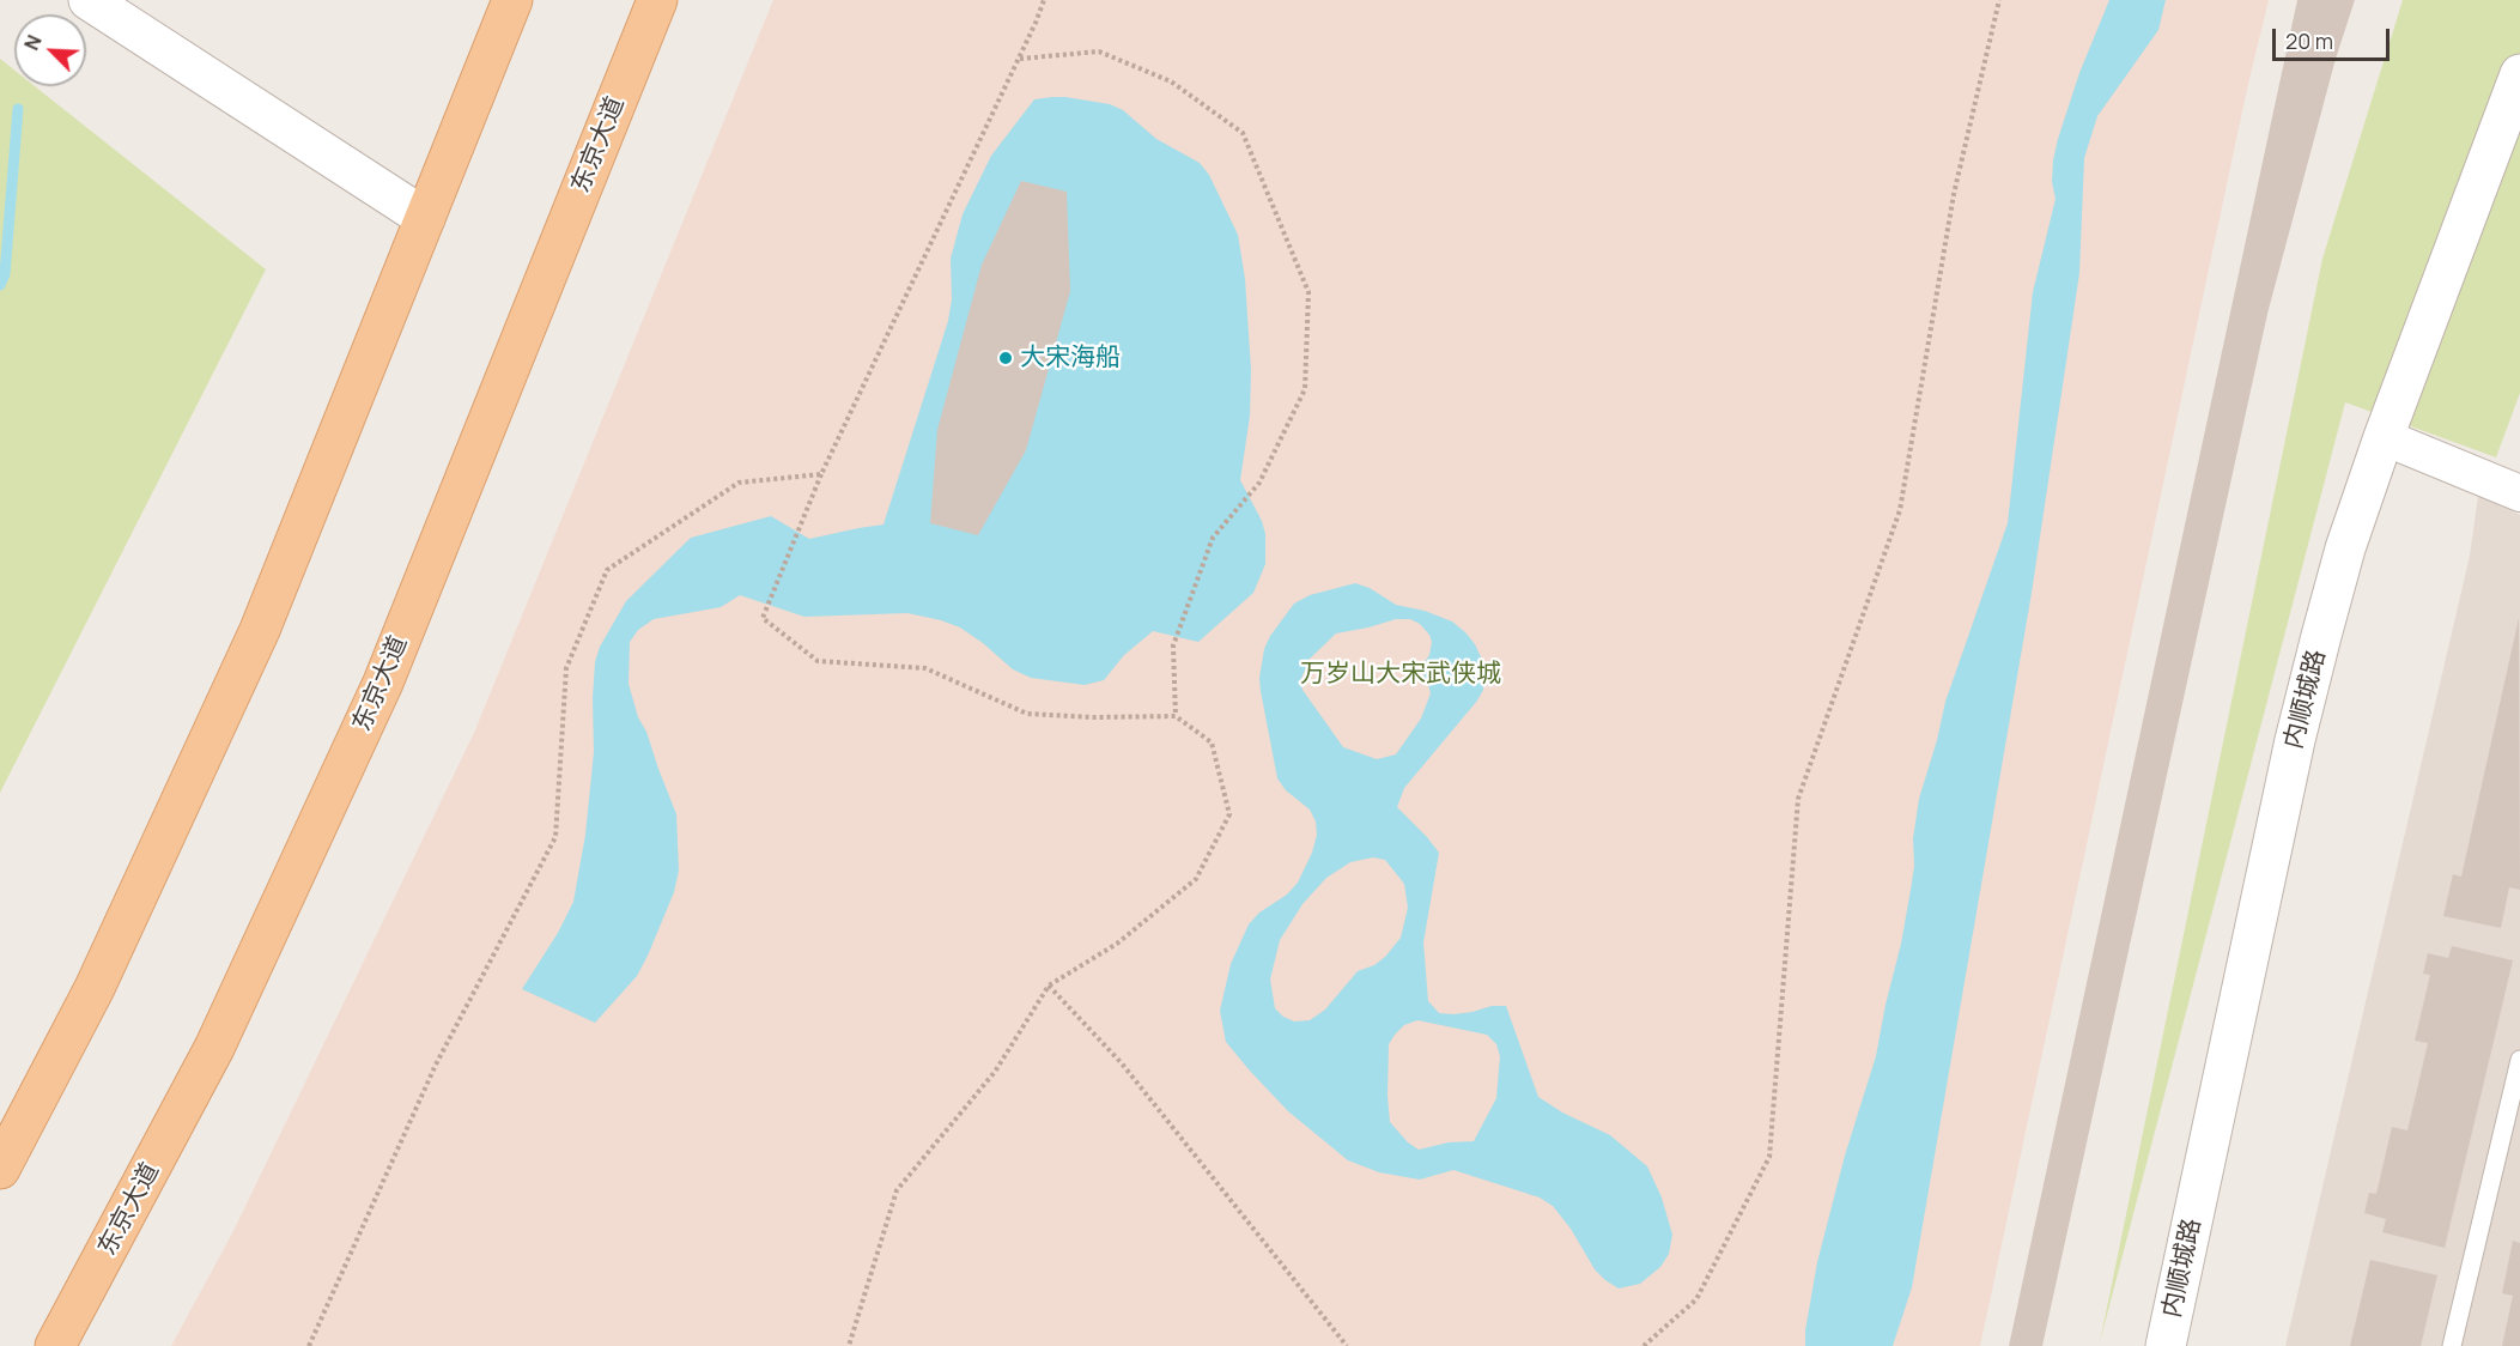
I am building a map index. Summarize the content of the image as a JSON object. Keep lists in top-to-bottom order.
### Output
{
  "streets": {
    "main road": ["东京大道"],
    "street": ["内顺城路"]
  },
  "parks": ["万岁山大宋武侠城"],
  "places": ["大宋海船"],
  "scale_bar": "20 m",
  "north": "top left"
}
